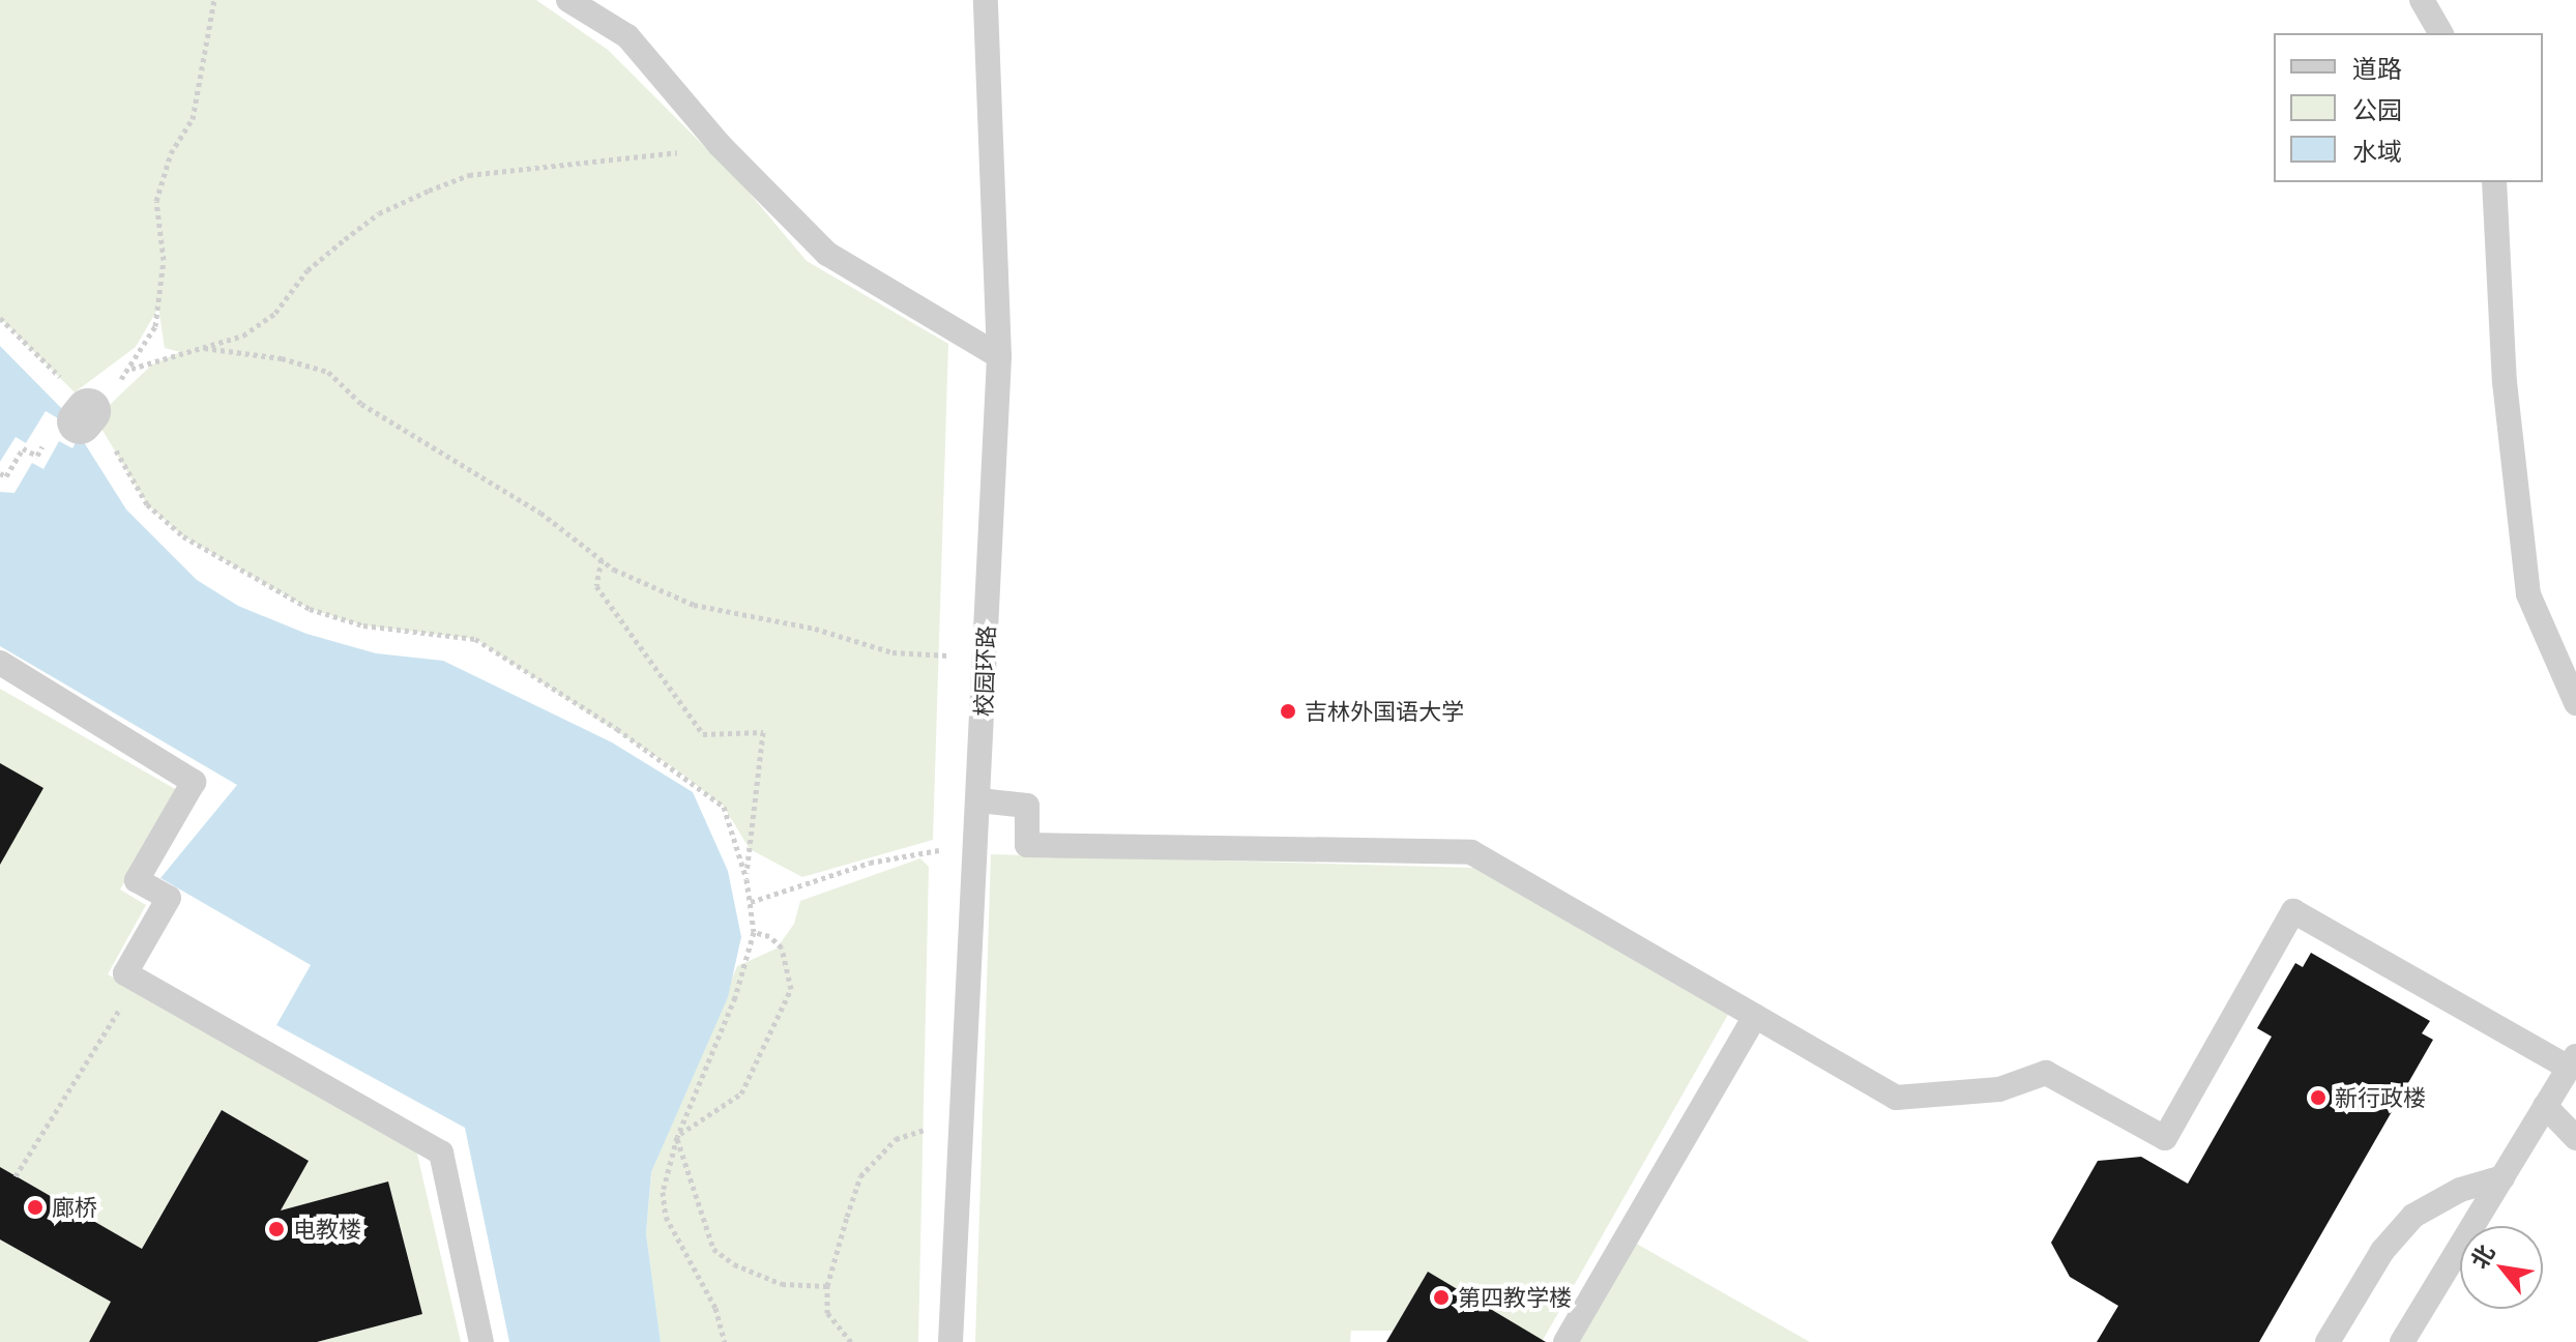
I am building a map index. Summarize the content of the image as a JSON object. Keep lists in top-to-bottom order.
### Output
{
  "streets": {
    "lane": ["校园环路"]
  },
  "places": [
    "吉林外国语大学",
    "新行政楼",
    "廊桥",
    "电教楼",
    "第四教学楼"
  ],
  "legend": ["道路", "公园", "水域"],
  "north": "top left"
}
